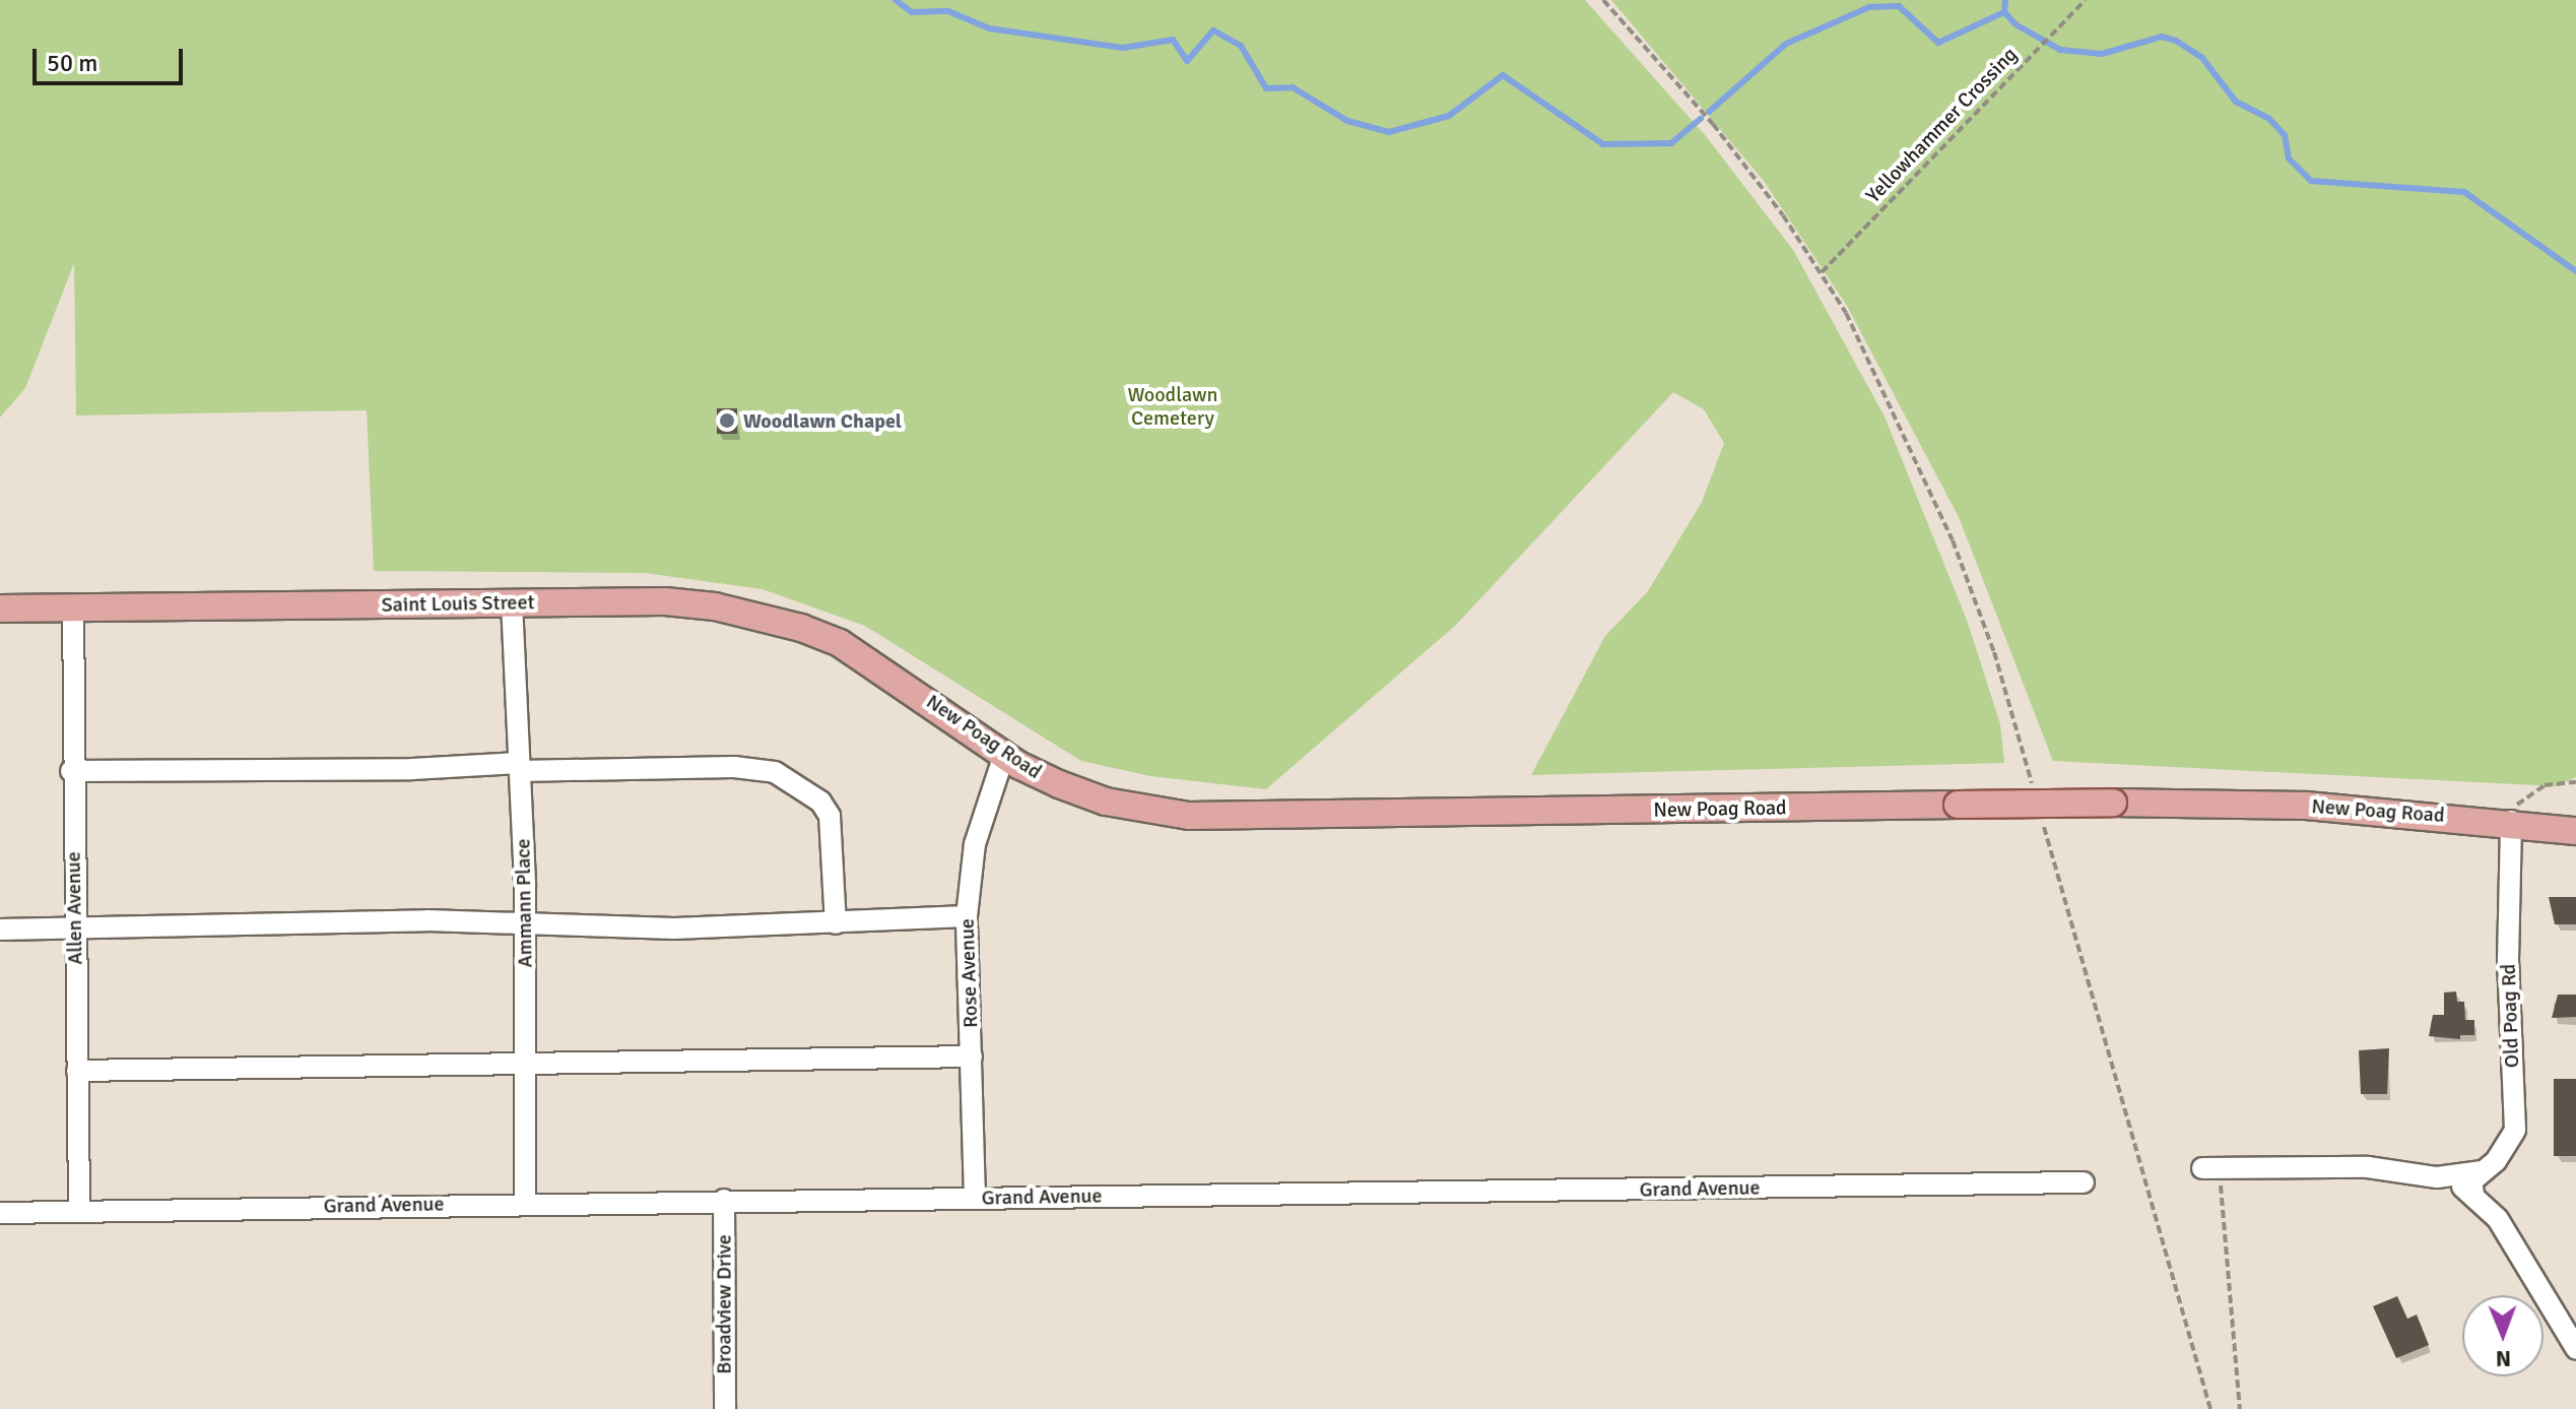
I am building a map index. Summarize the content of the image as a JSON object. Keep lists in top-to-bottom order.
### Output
{
  "streets": {
    "main road": ["Saint Louis Street", "New Poag Road"],
    "street": [
      "Ammann Place",
      "Allen Avenue",
      "Rose Avenue",
      "Old Poag Rd",
      "Grand Avenue",
      "Broadview Drive"
    ],
    "path": ["Yellowhammer Crossing"]
  },
  "crossings": [
    ["Saint Louis Street", "New Poag Road"],
    ["Saint Louis Street", "Ammann Place"],
    ["Saint Louis Street", "Allen Avenue"],
    ["New Poag Road", "Rose Avenue"],
    ["New Poag Road", "Old Poag Rd"],
    ["Ammann Place", "Grand Avenue"],
    ["Allen Avenue", "Grand Avenue"],
    ["Rose Avenue", "Grand Avenue"],
    ["Grand Avenue", "Broadview Drive"]
  ],
  "parks": ["Woodlawn Cemetery"],
  "places": ["Woodlawn Chapel"],
  "scale_bar": "50 m",
  "north": "bottom"
}
